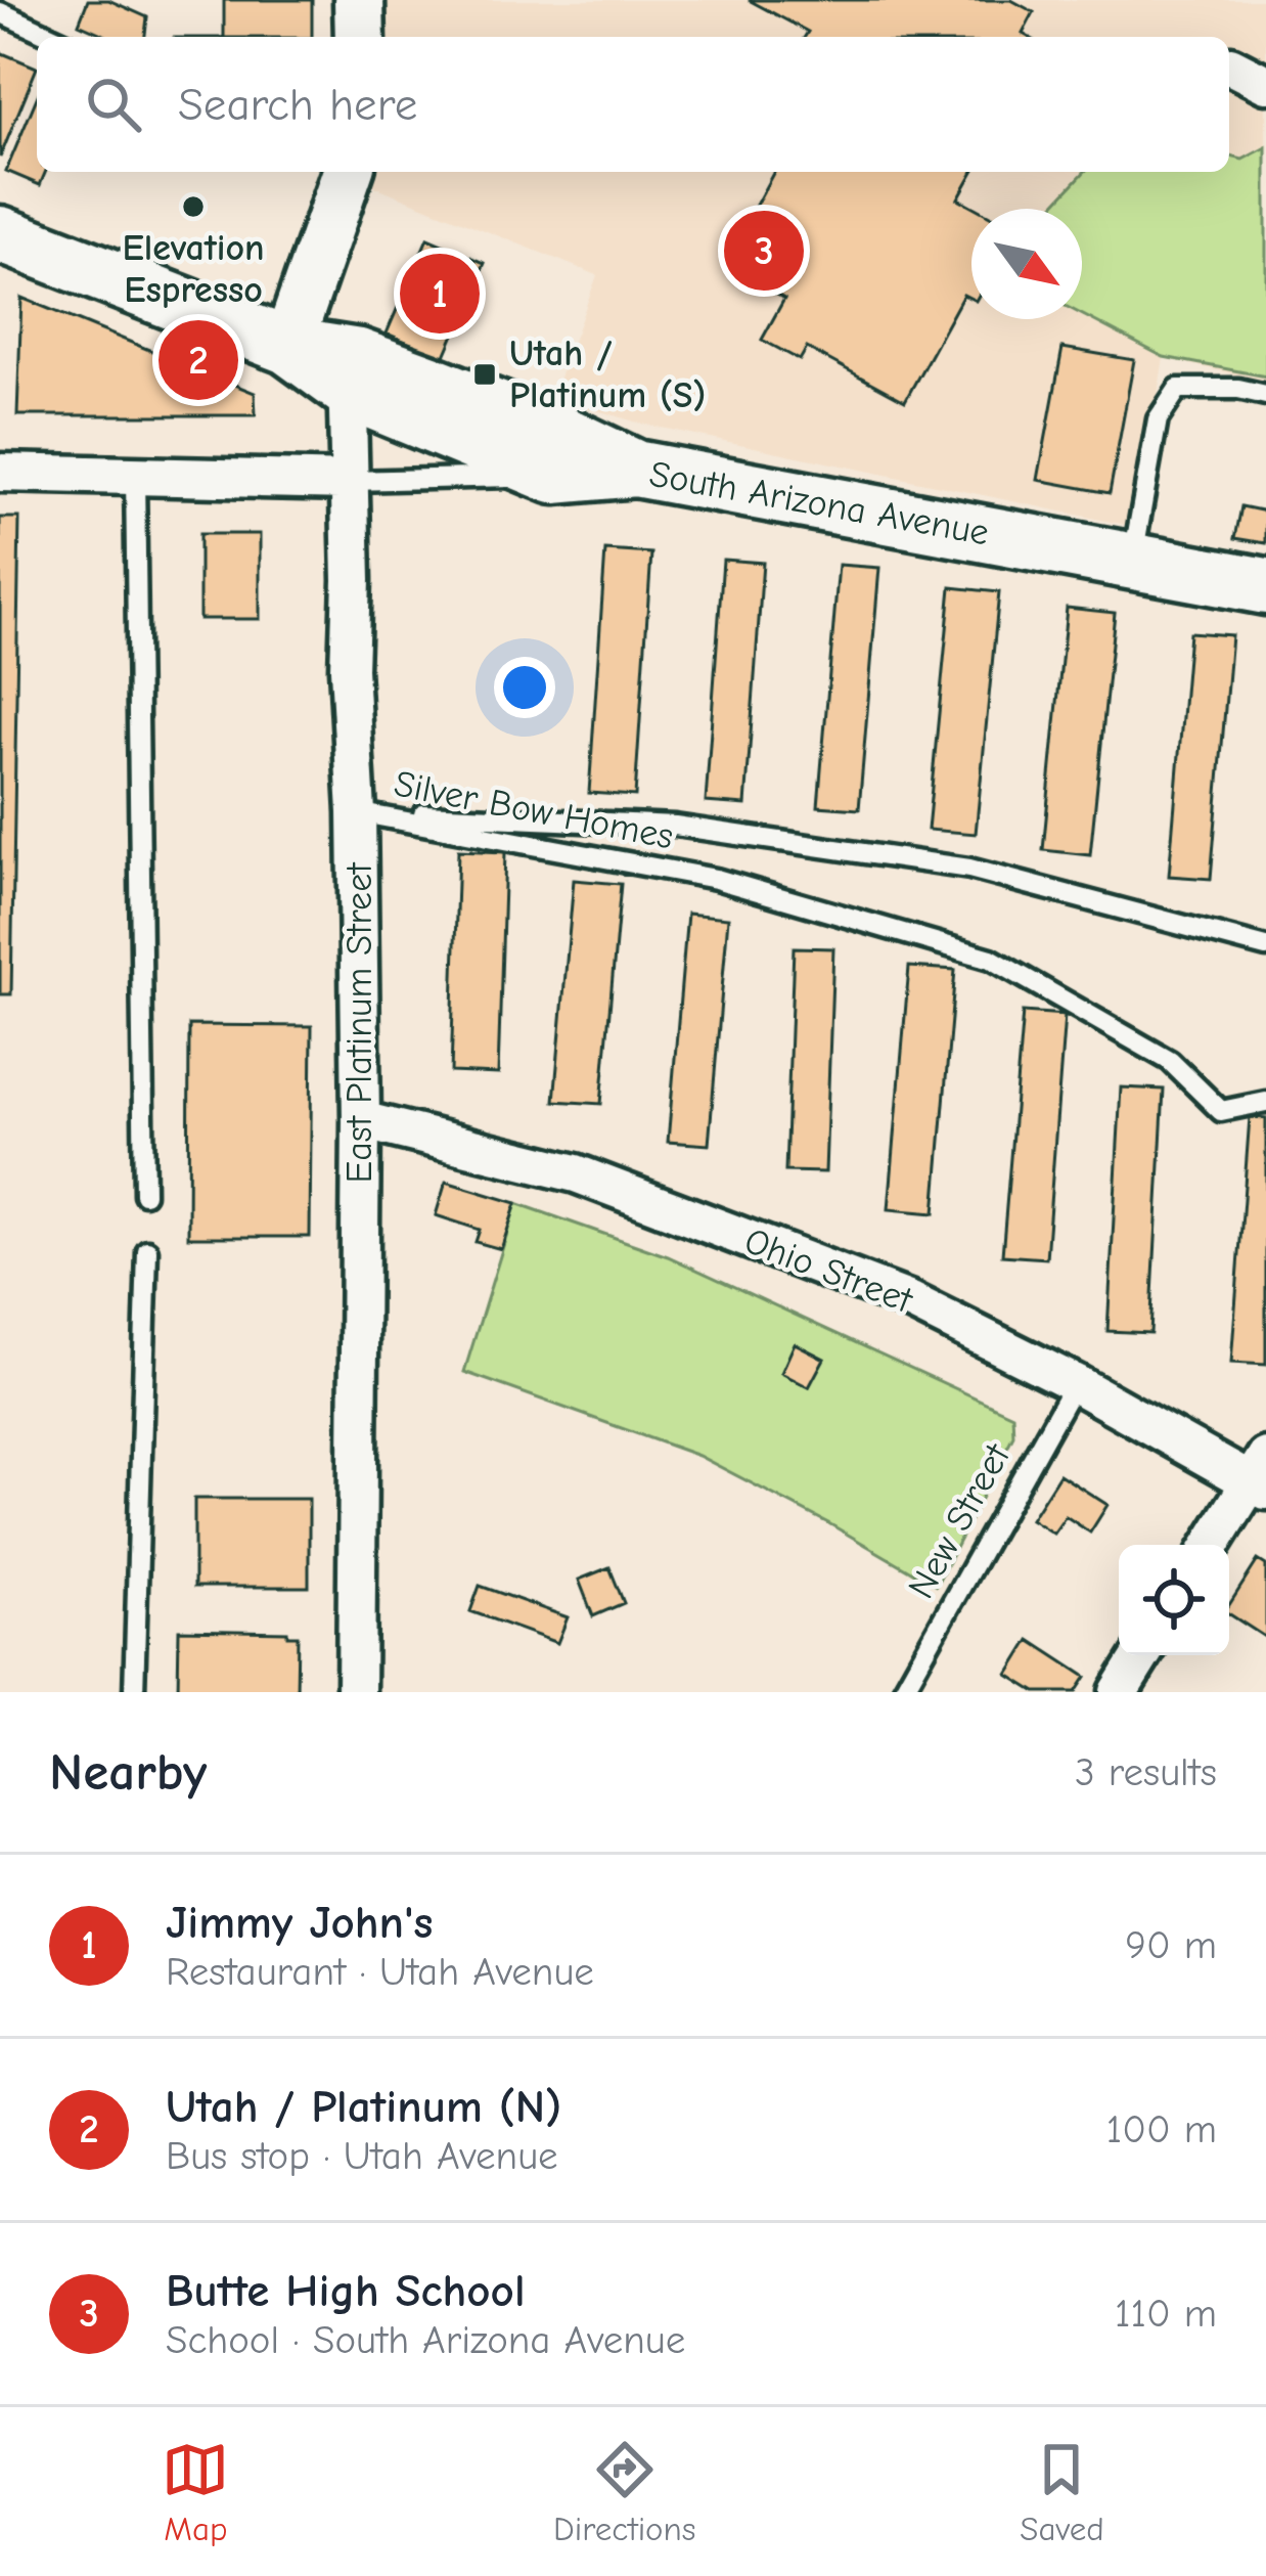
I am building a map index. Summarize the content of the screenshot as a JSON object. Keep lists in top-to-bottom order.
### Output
{
  "streets": {
    "main road": ["South Arizona Avenue"],
    "street": ["East Platinum Street", "Ohio Street"],
    "lane": ["Silver Bow Homes", "New Street"]
  },
  "crossings": [
    ["South Arizona Avenue", "East Platinum Street"],
    ["Silver Bow Homes", "East Platinum Street"],
    ["East Platinum Street", "Ohio Street"],
    ["Ohio Street", "New Street"]
  ],
  "places": {
    "other": ["Elevation Espresso"],
    "transit": ["Utah / Platinum (S)"]
  },
  "north": "bottom right",
  "page": {
    "search": "Search here",
    "pins": ["3", "1", "2"],
    "heading": ["Nearby", "3 results"],
    "list": [
      {
        "mark": "1",
        "name": "Jimmy John's",
        "note": "Restaurant · Utah Avenue",
        "value": "90 m"
      },
      {
        "mark": "2",
        "name": "Utah / Platinum (N)",
        "note": "Bus stop · Utah Avenue",
        "value": "100 m"
      },
      {
        "mark": "3",
        "name": "Butte High School",
        "note": "School · South Arizona Avenue",
        "value": "110 m"
      }
    ],
    "nav": ["Map", "Directions", "Saved"]
  }
}
